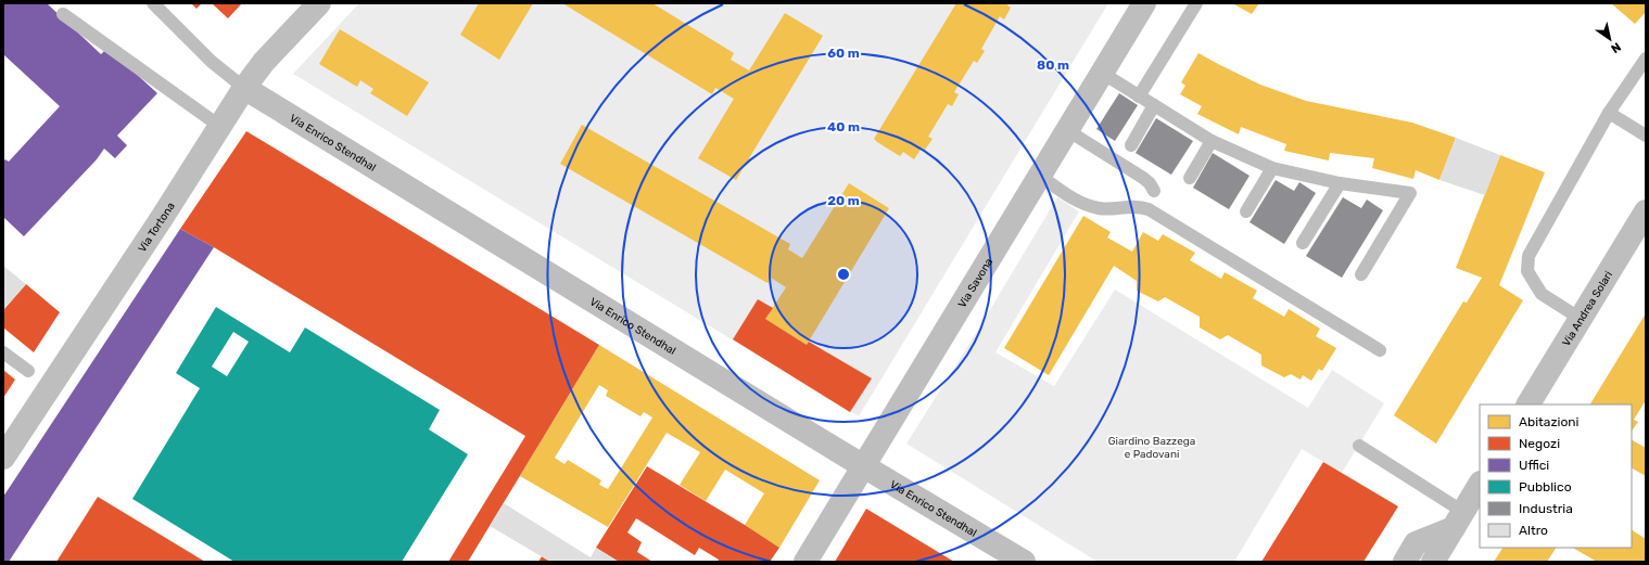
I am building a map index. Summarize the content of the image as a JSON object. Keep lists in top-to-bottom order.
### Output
{
  "streets": {
    "street": [
      "Via Enrico Stendhal",
      "Via Tortona",
      "Via Savona",
      "Via Andrea Solari"
    ]
  },
  "crossings": [
    ["Via Enrico Stendhal", "Via Tortona"],
    ["Via Enrico Stendhal", "Via Savona"]
  ],
  "parks": ["Giardino Bazzega e Padovani"],
  "legend": [
    "Abitazioni",
    "Negozi",
    "Uffici",
    "Pubblico",
    "Industria",
    "Altro"
  ],
  "north": "bottom right",
  "rings": [
    "60 m",
    "80 m",
    "40 m",
    "20 m"
  ]
}
